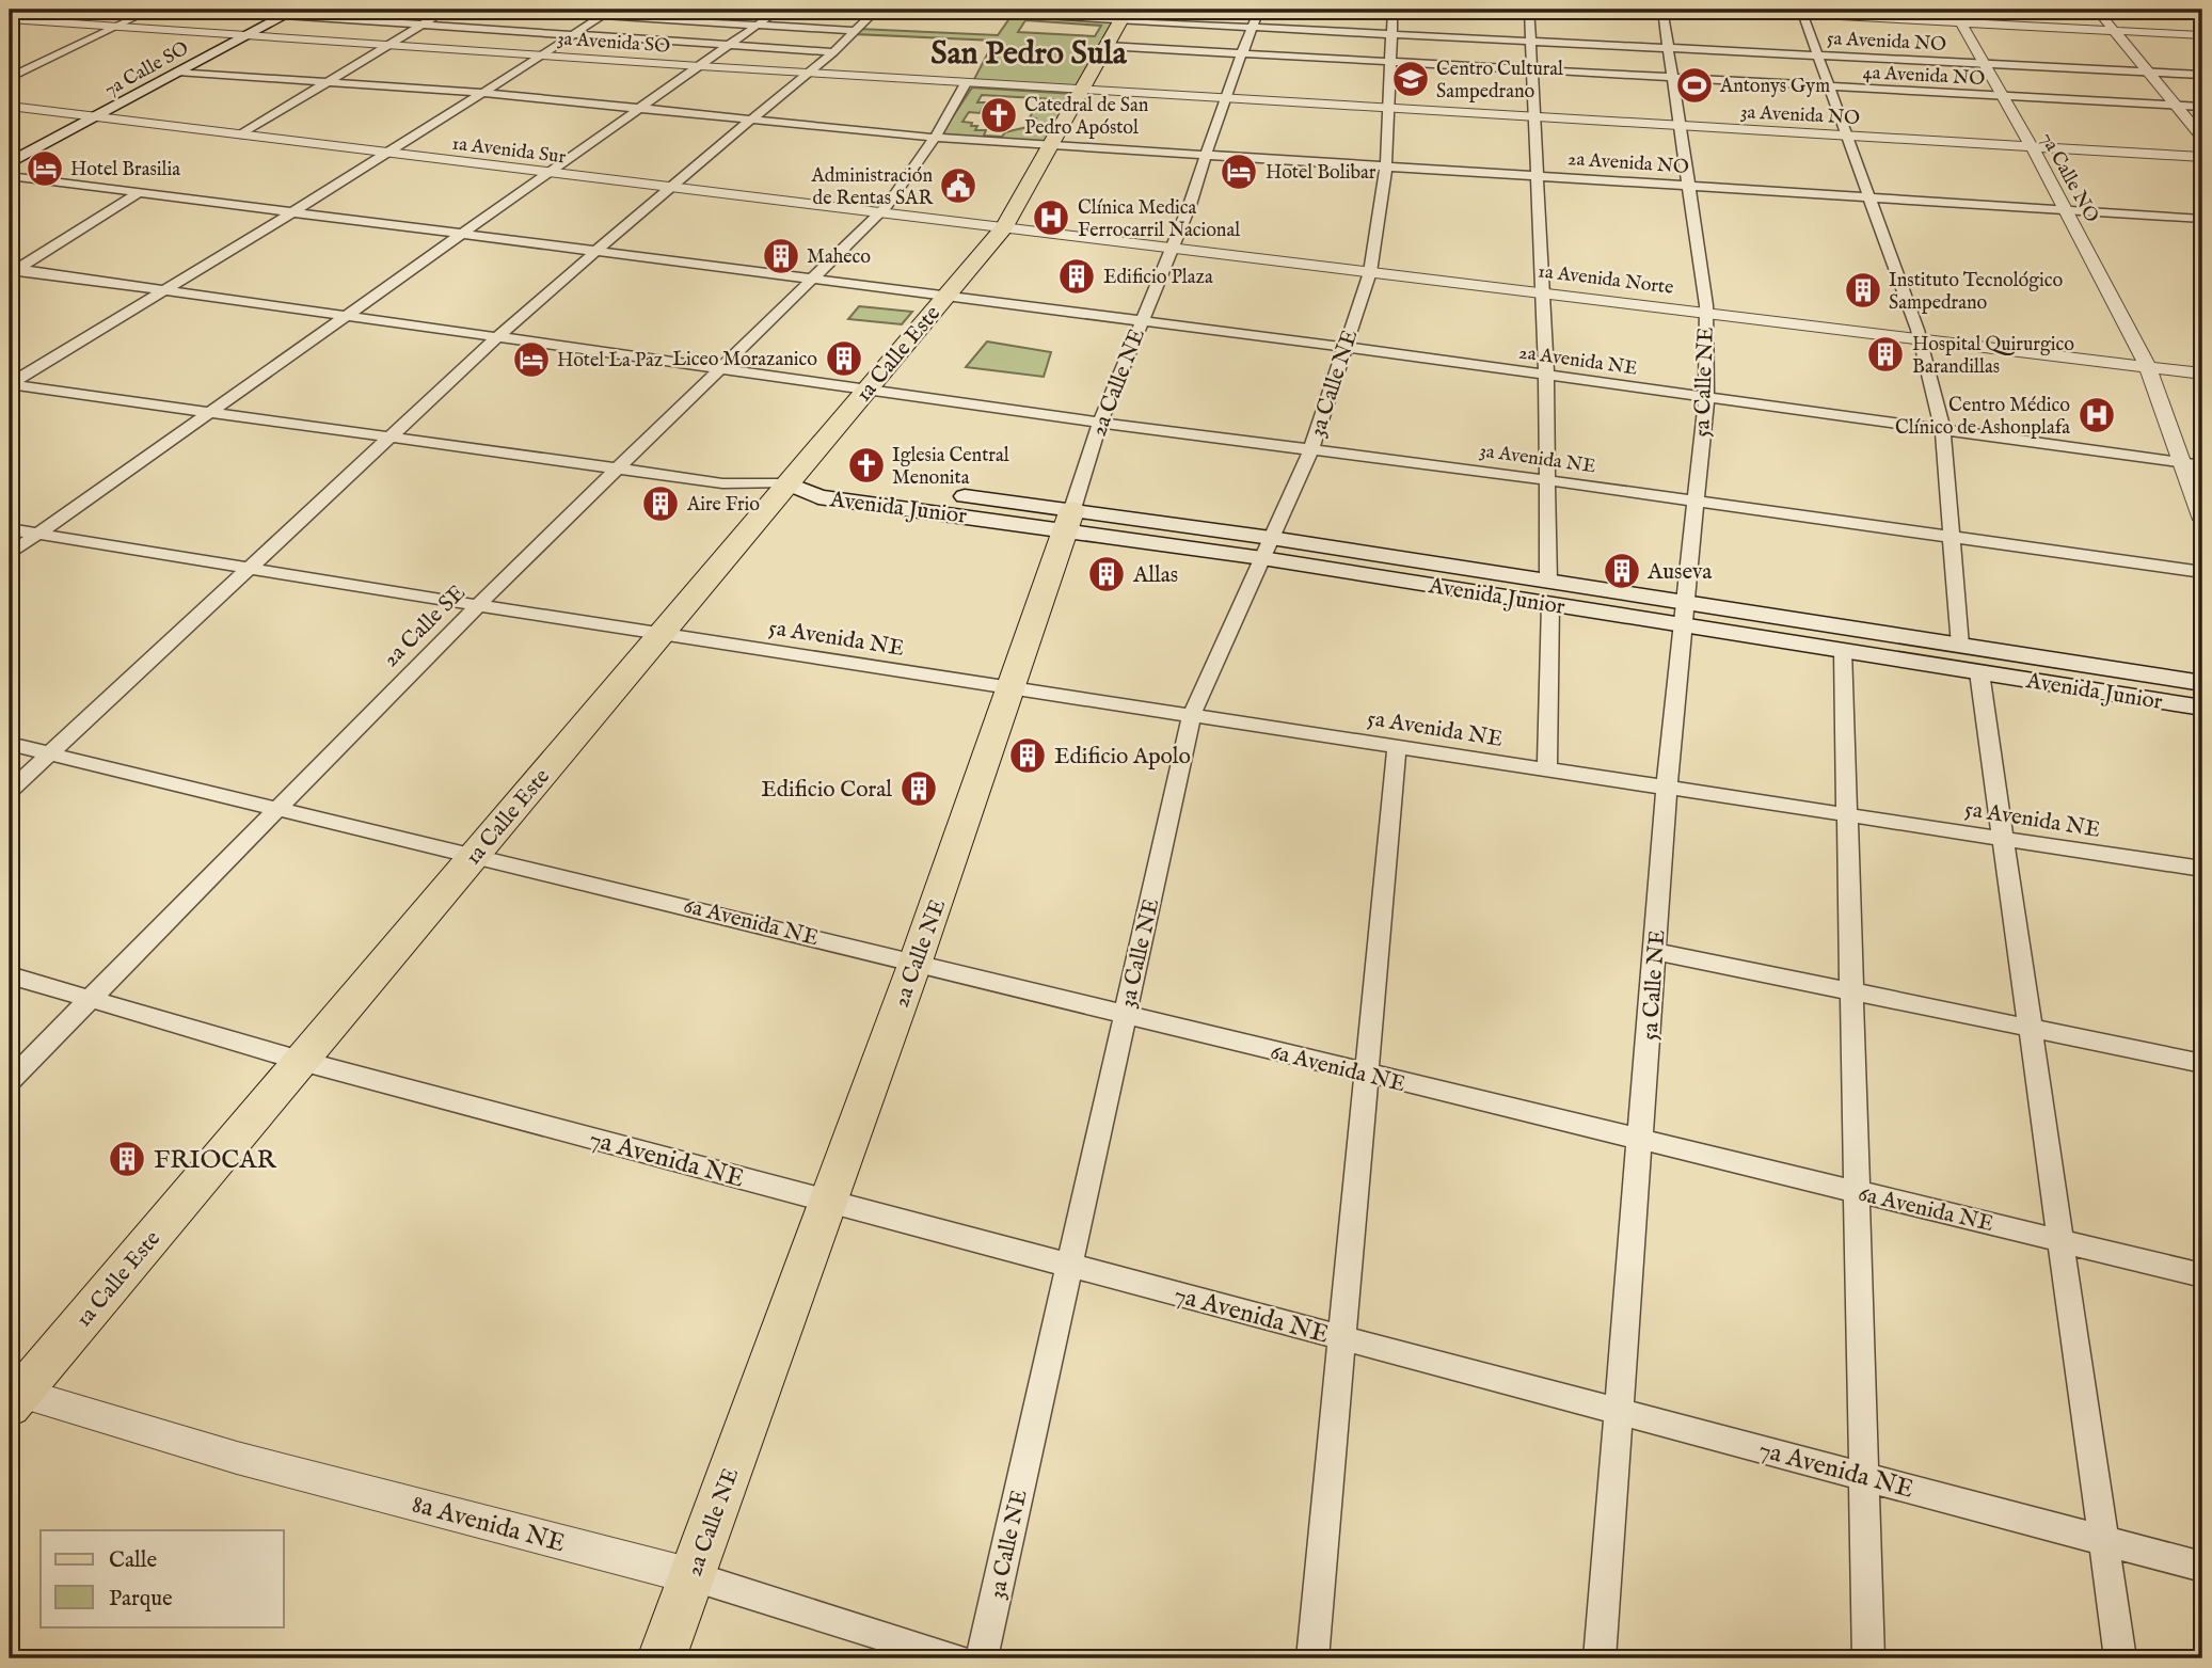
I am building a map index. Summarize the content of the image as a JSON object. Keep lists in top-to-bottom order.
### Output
{
  "streets": {
    "main road": [
      "7a Calle SO",
      "1a Calle Este",
      "2a Calle NE",
      "Avenida Junior"
    ],
    "street": [
      "5a Avenida NO",
      "3a Avenida SO",
      "4a Avenida NO",
      "3a Avenida NO",
      "1a Avenida Sur",
      "2a Avenida NO",
      "7a Calle NO",
      "1a Avenida Norte",
      "2a Avenida NE",
      "5a Calle NE",
      "3a Calle NE",
      "3a Avenida NE",
      "2a Calle SE",
      "5a Avenida NE",
      "6a Avenida NE",
      "7a Avenida NE",
      "8a Avenida NE"
    ]
  },
  "crossings": [
    ["5a Avenida NO", "7a Calle NO"],
    ["5a Avenida NO", "1a Calle Este"],
    ["5a Avenida NO", "2a Calle NE"],
    ["5a Avenida NO", "5a Calle NE"],
    ["5a Avenida NO", "3a Calle NE"],
    ["3a Avenida SO", "7a Calle SO"],
    ["3a Avenida SO", "3a Avenida NO"],
    ["3a Avenida SO", "1a Calle Este"],
    ["3a Avenida SO", "2a Calle SE"],
    ["7a Calle SO", "1a Avenida Sur"],
    ["7a Calle SO", "2a Avenida NO"],
    ["4a Avenida NO", "7a Calle NO"],
    ["4a Avenida NO", "1a Calle Este"],
    ["4a Avenida NO", "2a Calle NE"],
    ["4a Avenida NO", "5a Calle NE"],
    ["4a Avenida NO", "3a Calle NE"],
    ["3a Avenida NO", "7a Calle NO"],
    ["3a Avenida NO", "1a Calle Este"],
    ["3a Avenida NO", "2a Calle NE"],
    ["3a Avenida NO", "5a Calle NE"],
    ["3a Avenida NO", "3a Calle NE"],
    ["1a Avenida Sur", "1a Avenida Norte"],
    ["1a Avenida Sur", "1a Calle Este"],
    ["1a Avenida Sur", "2a Calle SE"],
    ["2a Avenida NO", "7a Calle NO"],
    ["2a Avenida NO", "1a Calle Este"],
    ["2a Avenida NO", "2a Calle NE"],
    ["2a Avenida NO", "5a Calle NE"],
    ["2a Avenida NO", "3a Calle NE"],
    ["2a Avenida NO", "2a Calle SE"],
    ["7a Calle NO", "1a Avenida Norte"],
    ["1a Avenida Norte", "1a Calle Este"],
    ["1a Avenida Norte", "2a Calle NE"],
    ["1a Avenida Norte", "5a Calle NE"],
    ["1a Avenida Norte", "3a Calle NE"],
    ["1a Calle Este", "2a Avenida NE"],
    ["1a Calle Este", "3a Avenida NE"],
    ["1a Calle Este", "Avenida Junior"],
    ["1a Calle Este", "5a Avenida NE"],
    ["1a Calle Este", "6a Avenida NE"],
    ["1a Calle Este", "7a Avenida NE"],
    ["1a Calle Este", "8a Avenida NE"],
    ["2a Avenida NE", "2a Calle NE"],
    ["2a Avenida NE", "5a Calle NE"],
    ["2a Avenida NE", "3a Calle NE"],
    ["2a Avenida NE", "2a Calle SE"],
    ["2a Calle NE", "3a Avenida NE"],
    ["2a Calle NE", "Avenida Junior"],
    ["2a Calle NE", "5a Avenida NE"],
    ["2a Calle NE", "6a Avenida NE"],
    ["2a Calle NE", "7a Avenida NE"],
    ["2a Calle NE", "8a Avenida NE"],
    ["5a Calle NE", "3a Avenida NE"],
    ["5a Calle NE", "Avenida Junior"],
    ["5a Calle NE", "5a Avenida NE"],
    ["5a Calle NE", "6a Avenida NE"],
    ["5a Calle NE", "7a Avenida NE"],
    ["3a Calle NE", "3a Avenida NE"],
    ["3a Calle NE", "Avenida Junior"],
    ["3a Calle NE", "5a Avenida NE"],
    ["3a Calle NE", "6a Avenida NE"],
    ["3a Calle NE", "7a Avenida NE"],
    ["3a Avenida NE", "2a Calle SE"],
    ["2a Calle SE", "5a Avenida NE"],
    ["2a Calle SE", "6a Avenida NE"],
    ["2a Calle SE", "7a Avenida NE"]
  ],
  "districts": ["San Pedro Sula"],
  "places": {
    "school or university": ["Centro Cultural Sampedrano"],
    "sports": ["Antonys Gym"],
    "church": ["Catedral de San Pedro Apóstol", "Iglesia Central Menonita"],
    "hotel": ["Hotel Brasilia", "Hotel Bolibar", "Hotel La Paz"],
    "public building": ["Administración de Rentas SAR"],
    "hospital": ["Clínica Medica Ferrocarril Nacional", "Centro Médico Clínico de Ashonplafa"],
    "building": [
      "Maheco",
      "Edificio Plaza",
      "Instituto Tecnológico Sampedrano",
      "Hospital Quirurgico Barandillas",
      "Liceo Morazanico",
      "Aire Frio",
      "Auseva",
      "Allas",
      "Edificio Apolo",
      "Edificio Coral",
      "FRIOCAR"
    ]
  },
  "legend": ["Calle", "Parque"]
}
